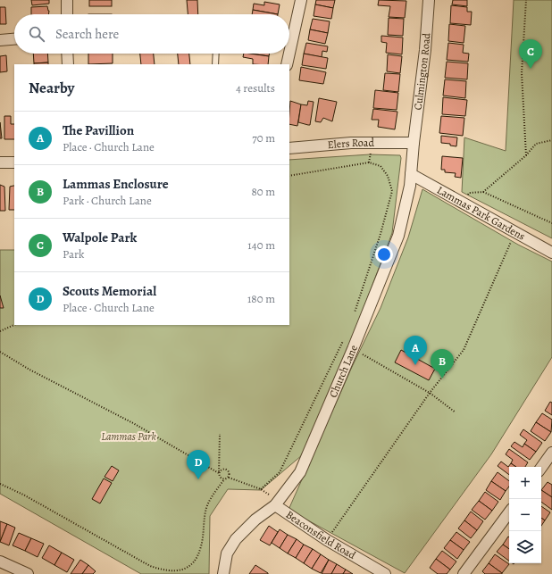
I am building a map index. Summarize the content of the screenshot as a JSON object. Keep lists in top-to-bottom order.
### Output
{
  "streets": {
    "street": [
      "Culmington Road",
      "Elers Road",
      "Lammas Park Gardens",
      "Church Lane",
      "Beaconsfield Road"
    ]
  },
  "crossings": [
    ["Culmington Road", "Elers Road"],
    ["Culmington Road", "Church Lane"],
    ["Elers Road", "Church Lane"],
    ["Lammas Park Gardens", "Church Lane"],
    ["Church Lane", "Beaconsfield Road"]
  ],
  "parks": ["Lammas Park"],
  "page": {
    "search": "Search here",
    "pins": [
      "C",
      "A",
      "B",
      "D"
    ],
    "heading": ["Nearby", "4 results"],
    "list": [
      {
        "mark": "A",
        "name": "The Pavillion",
        "note": "Place · Church Lane",
        "value": "70 m"
      },
      {
        "mark": "B",
        "name": "Lammas Enclosure",
        "note": "Park · Church Lane",
        "value": "80 m"
      },
      {
        "mark": "C",
        "name": "Walpole Park",
        "note": "Park",
        "value": "140 m"
      },
      {
        "mark": "D",
        "name": "Scouts Memorial",
        "note": "Place · Church Lane",
        "value": "180 m"
      }
    ],
    "map_buttons": ["+", "−"]
  }
}
